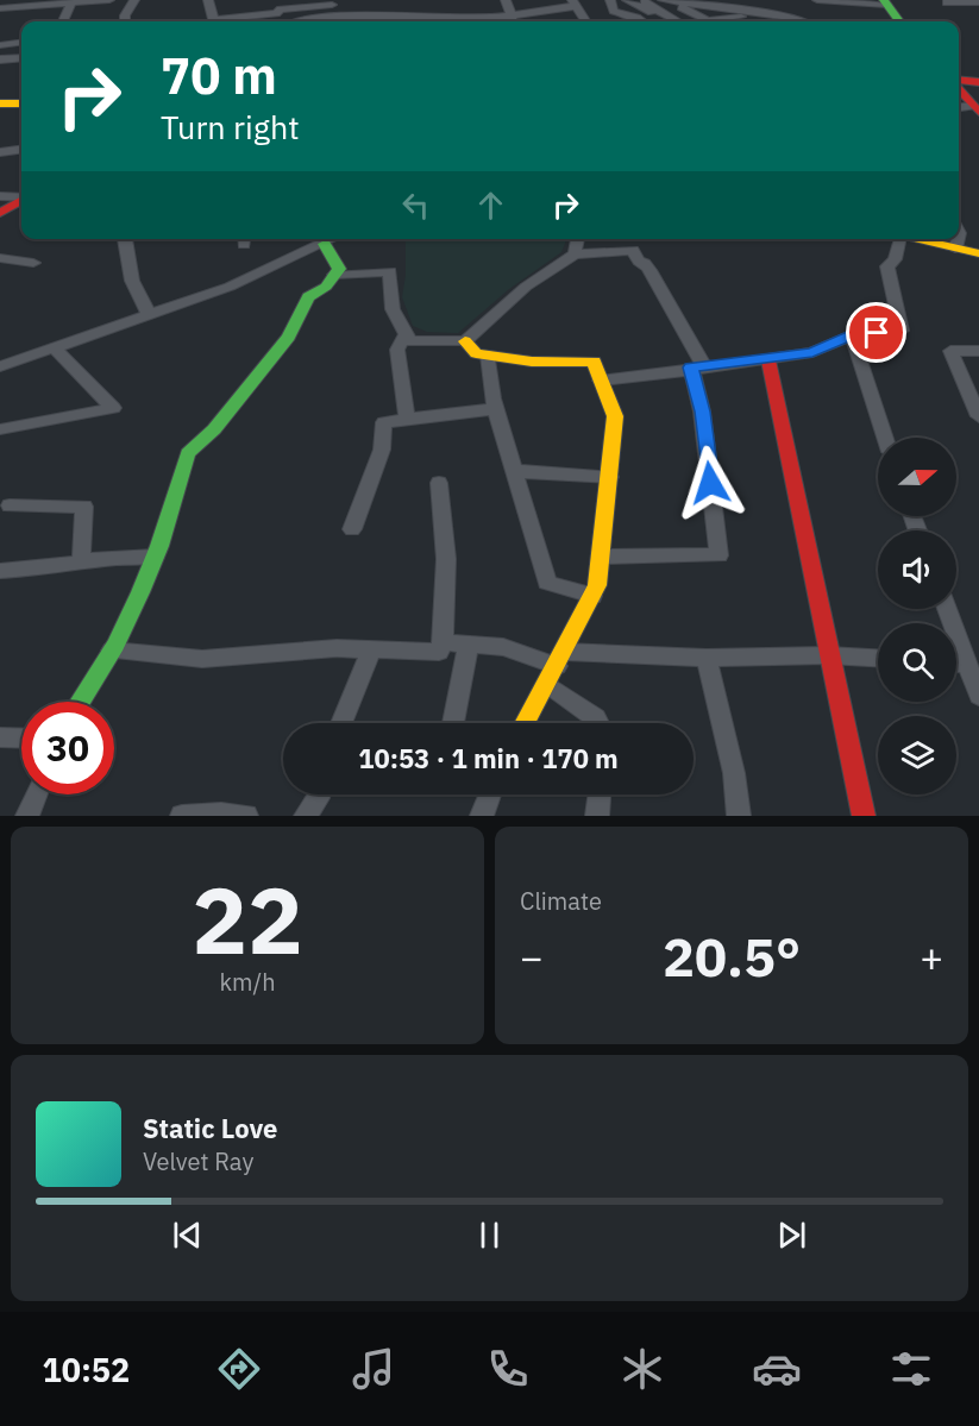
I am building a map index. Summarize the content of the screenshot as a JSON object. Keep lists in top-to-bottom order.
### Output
{
  "north": "right",
  "page": {
    "turn": ["70 m", "Turn right"],
    "limit": "30",
    "trip": "10:53 · 1 min · 170 m",
    "tile": [
      ["22", "km/h"],
      "Climate"
    ],
    "heat": ["−", "20.5°", "+"],
    "song": ["Static Love", "Velvet Ray"],
    "tabs": "10:52"
  }
}
